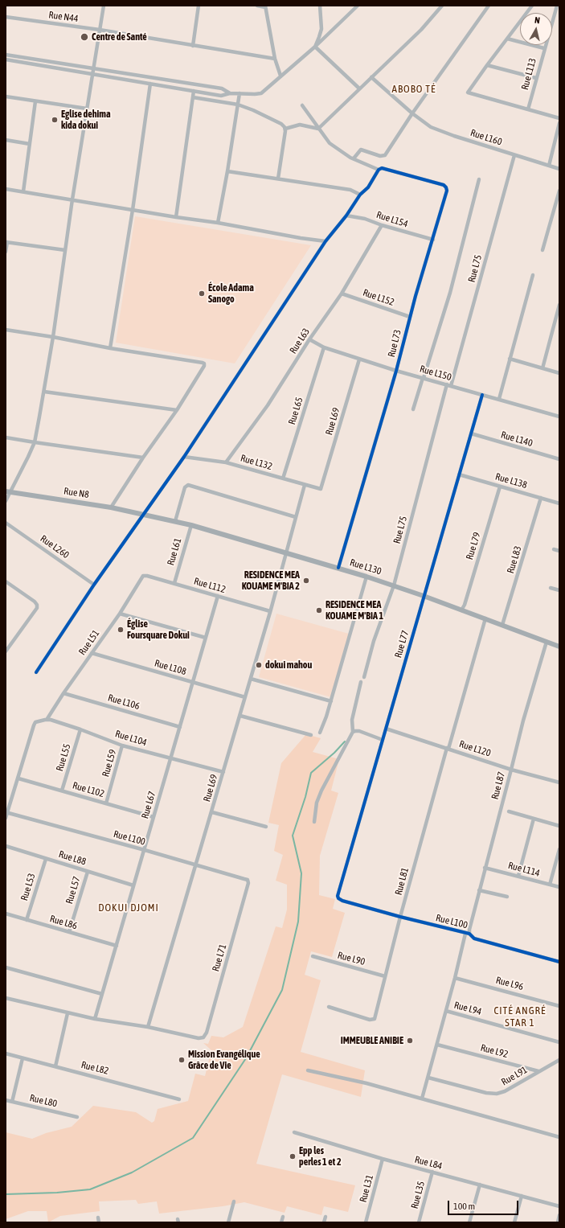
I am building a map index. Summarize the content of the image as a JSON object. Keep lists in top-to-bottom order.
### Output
{
  "streets": {
    "street": [
      "Rue N44",
      "Rue L113",
      "Rue L160",
      "Rue L154",
      "Rue L75",
      "Rue L152",
      "Rue L63",
      "Rue L73",
      "Rue L150",
      "Rue L65",
      "Rue L69",
      "Rue L140",
      "Rue L132",
      "Rue L138",
      "Rue N8",
      "Rue L79",
      "Rue L260",
      "Rue L61",
      "Rue L83",
      "Rue L130",
      "Rue L112",
      "Rue L51",
      "Rue L77",
      "Rue L108",
      "Rue L106",
      "Rue L104",
      "Rue L120",
      "Rue L55",
      "Rue L59",
      "Rue L87",
      "Rue L102",
      "Rue L67",
      "Rue L100",
      "Rue L88",
      "Rue L114",
      "Rue L81",
      "Rue L53",
      "Rue L57",
      "Rue L86",
      "Rue L71",
      "Rue L90",
      "Rue L96",
      "Rue L94",
      "Rue L92",
      "Rue L82",
      "Rue L91",
      "Rue L80",
      "Rue L84",
      "Rue L31",
      "Rue L35"
    ]
  },
  "crossings": [
    ["Rue L160", "Rue L75"],
    ["Rue L154", "Rue L63"],
    ["Rue L154", "Rue L73"],
    ["Rue L75", "Rue L150"],
    ["Rue L75", "Rue L130"],
    ["Rue L152", "Rue L63"],
    ["Rue L152", "Rue L73"],
    ["Rue L63", "Rue L150"],
    ["Rue L63", "Rue L132"],
    ["Rue L73", "Rue L150"],
    ["Rue L73", "Rue L130"],
    ["Rue L150", "Rue L65"],
    ["Rue L150", "Rue L69"],
    ["Rue L150", "Rue L77"],
    ["Rue L65", "Rue L132"],
    ["Rue L69", "Rue L132"],
    ["Rue L69", "Rue L130"],
    ["Rue L69", "Rue L112"],
    ["Rue L69", "Rue L108"],
    ["Rue L69", "Rue L104"],
    ["Rue L69", "Rue L100"],
    ["Rue L69", "Rue L71"],
    ["Rue L140", "Rue L77"],
    ["Rue L138", "Rue L79"],
    ["Rue L138", "Rue L83"],
    ["Rue L138", "Rue L77"],
    ["Rue N8", "Rue L130"],
    ["Rue L79", "Rue L130"],
    ["Rue L61", "Rue L130"],
    ["Rue L61", "Rue L112"],
    ["Rue L83", "Rue L130"],
    ["Rue L130", "Rue L77"],
    ["Rue L130", "Rue L87"],
    ["Rue L130", "Rue L81"],
    ["Rue L112", "Rue L51"],
    ["Rue L112", "Rue L67"],
    ["Rue L51", "Rue L108"],
    ["Rue L51", "Rue L106"],
    ["Rue L51", "Rue L104"],
    ["Rue L77", "Rue L120"],
    ["Rue L77", "Rue L100"],
    ["Rue L108", "Rue L67"],
    ["Rue L106", "Rue L67"],
    ["Rue L104", "Rue L55"],
    ["Rue L104", "Rue L59"],
    ["Rue L104", "Rue L102"],
    ["Rue L104", "Rue L67"],
    ["Rue L120", "Rue L87"],
    ["Rue L120", "Rue L81"],
    ["Rue L55", "Rue L102"],
    ["Rue L59", "Rue L102"],
    ["Rue L87", "Rue L100"],
    ["Rue L87", "Rue L114"],
    ["Rue L87", "Rue L96"],
    ["Rue L87", "Rue L94"],
    ["Rue L87", "Rue L92"],
    ["Rue L87", "Rue L91"],
    ["Rue L102", "Rue L67"],
    ["Rue L67", "Rue L100"],
    ["Rue L67", "Rue L88"],
    ["Rue L67", "Rue L86"],
    ["Rue L100", "Rue L81"],
    ["Rue L100", "Rue L71"],
    ["Rue L88", "Rue L53"],
    ["Rue L88", "Rue L57"],
    ["Rue L81", "Rue L90"],
    ["Rue L53", "Rue L86"],
    ["Rue L57", "Rue L86"],
    ["Rue L92", "Rue L91"],
    ["Rue L84", "Rue L31"],
    ["Rue L84", "Rue L35"]
  ],
  "districts": ["ABOBO TÉ", "DOKUI DJOMI", "CITÉ ANGRÉ STAR 1"],
  "places": [
    "Centre de Santé",
    "Eglise dehima kida dokui",
    "École Adama Sanogo",
    "RESIDENCE MEA KOUAME M'BIA 2",
    "RESIDENCE MEA KOUAME M'BIA 1",
    "Église Foursquare Dokui",
    "dokui mahou",
    "IMMEUBLE ANIBIE",
    "Mission Evangélique Grâce de Vie",
    "Epp les perles 1 et 2"
  ],
  "scale_bar": "100 m",
  "north": "top"
}
